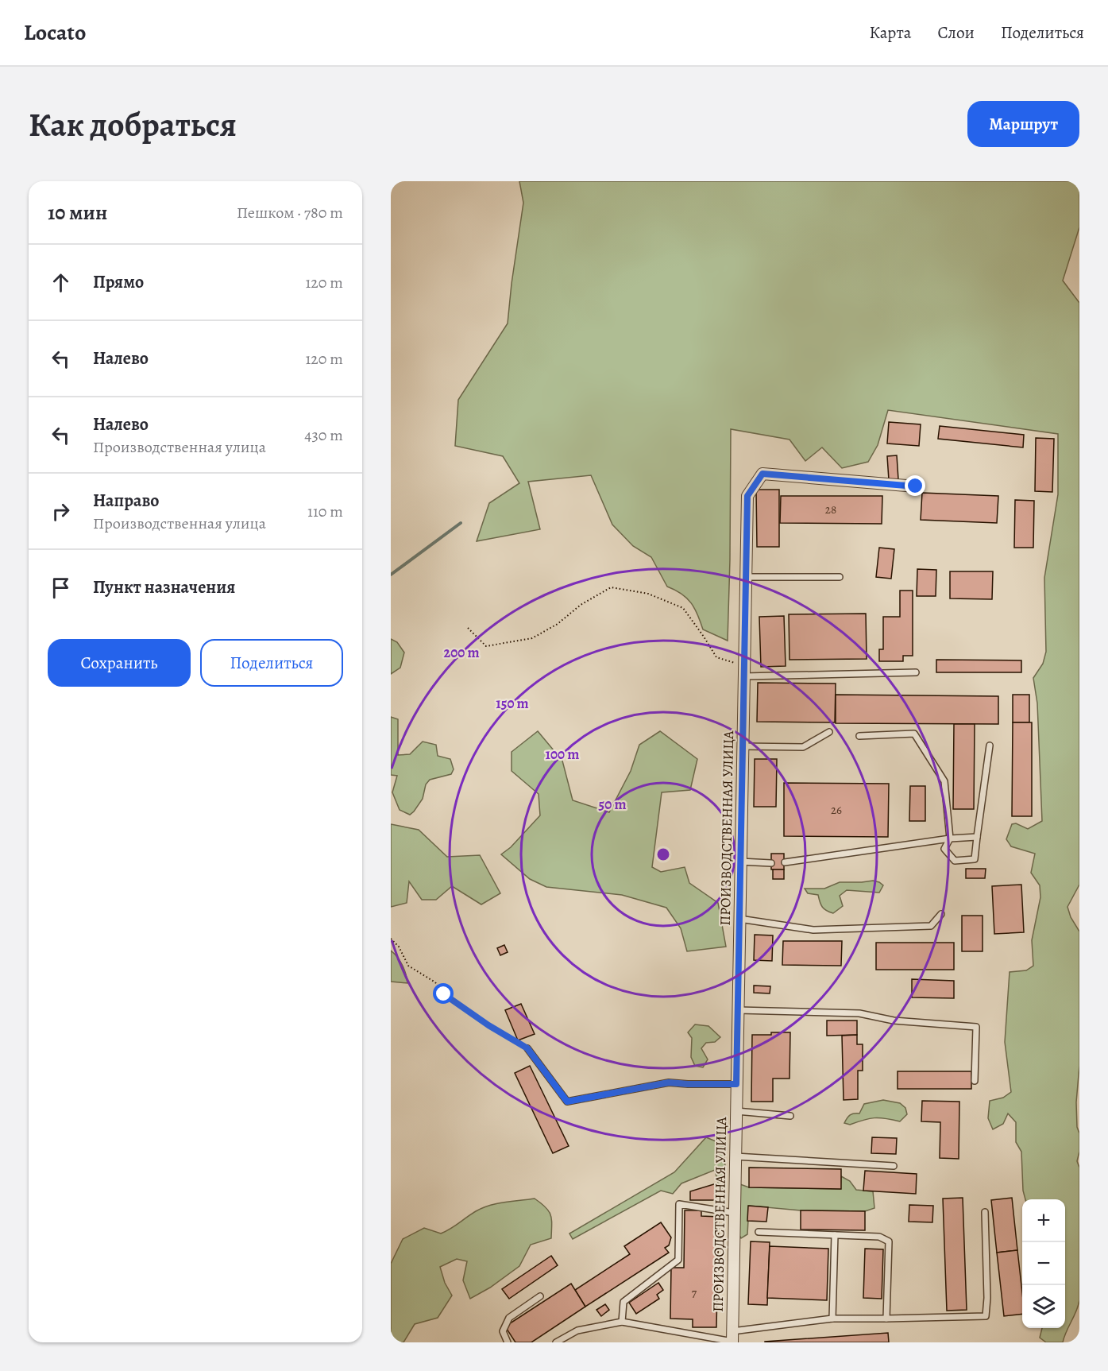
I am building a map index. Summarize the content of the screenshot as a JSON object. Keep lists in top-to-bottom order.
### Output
{
  "streets": {
    "street": ["ПРОИЗВОДСТВЕННАЯ УЛИЦА"]
  },
  "house_numbers": ["28", "26", "7"],
  "page": {
    "header": "Locato",
    "nav": ["Карта", "Слои", "Поделиться"],
    "buttons": [
      "Маршрут",
      ["Сохранить", "Поделиться"]
    ],
    "title": "Как добраться",
    "heading": ["10 мин", "Пешком · 780 m"],
    "list": [
      ["Прямо", "120 m"],
      ["Налево", "120 m"],
      ["Налево", "Производственная улица", "430 m"],
      ["Направо", "Производственная улица", "110 m"],
      "Пункт назначения"
    ],
    "map_buttons": ["+", "−"]
  },
  "rings": [
    "200 m",
    "150 m",
    "100 m",
    "50 m"
  ]
}
